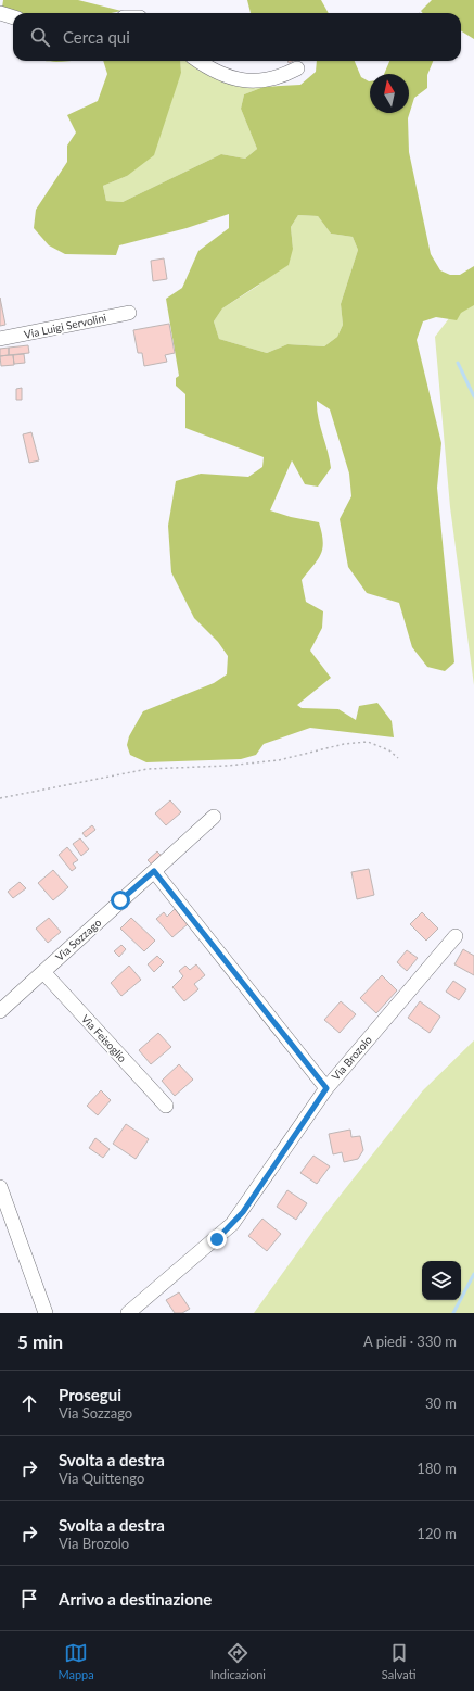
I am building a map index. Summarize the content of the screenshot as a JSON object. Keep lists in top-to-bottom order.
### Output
{
  "streets": {
    "street": [
      "Via Luigi Servolini",
      "Via Sozzago",
      "Via Feisoglio",
      "Via Brozolo"
    ]
  },
  "crossings": [
    ["Via Sozzago", "Via Feisoglio"]
  ],
  "north": "top",
  "page": {
    "search": "Cerca qui",
    "heading": ["5 min", "A piedi · 330 m"],
    "list": [
      ["Prosegui", "Via Sozzago", "30 m"],
      ["Svolta a destra", "Via Quittengo", "180 m"],
      ["Svolta a destra", "Via Brozolo", "120 m"],
      "Arrivo a destinazione"
    ],
    "nav": ["Mappa", "Indicazioni", "Salvati"]
  }
}
